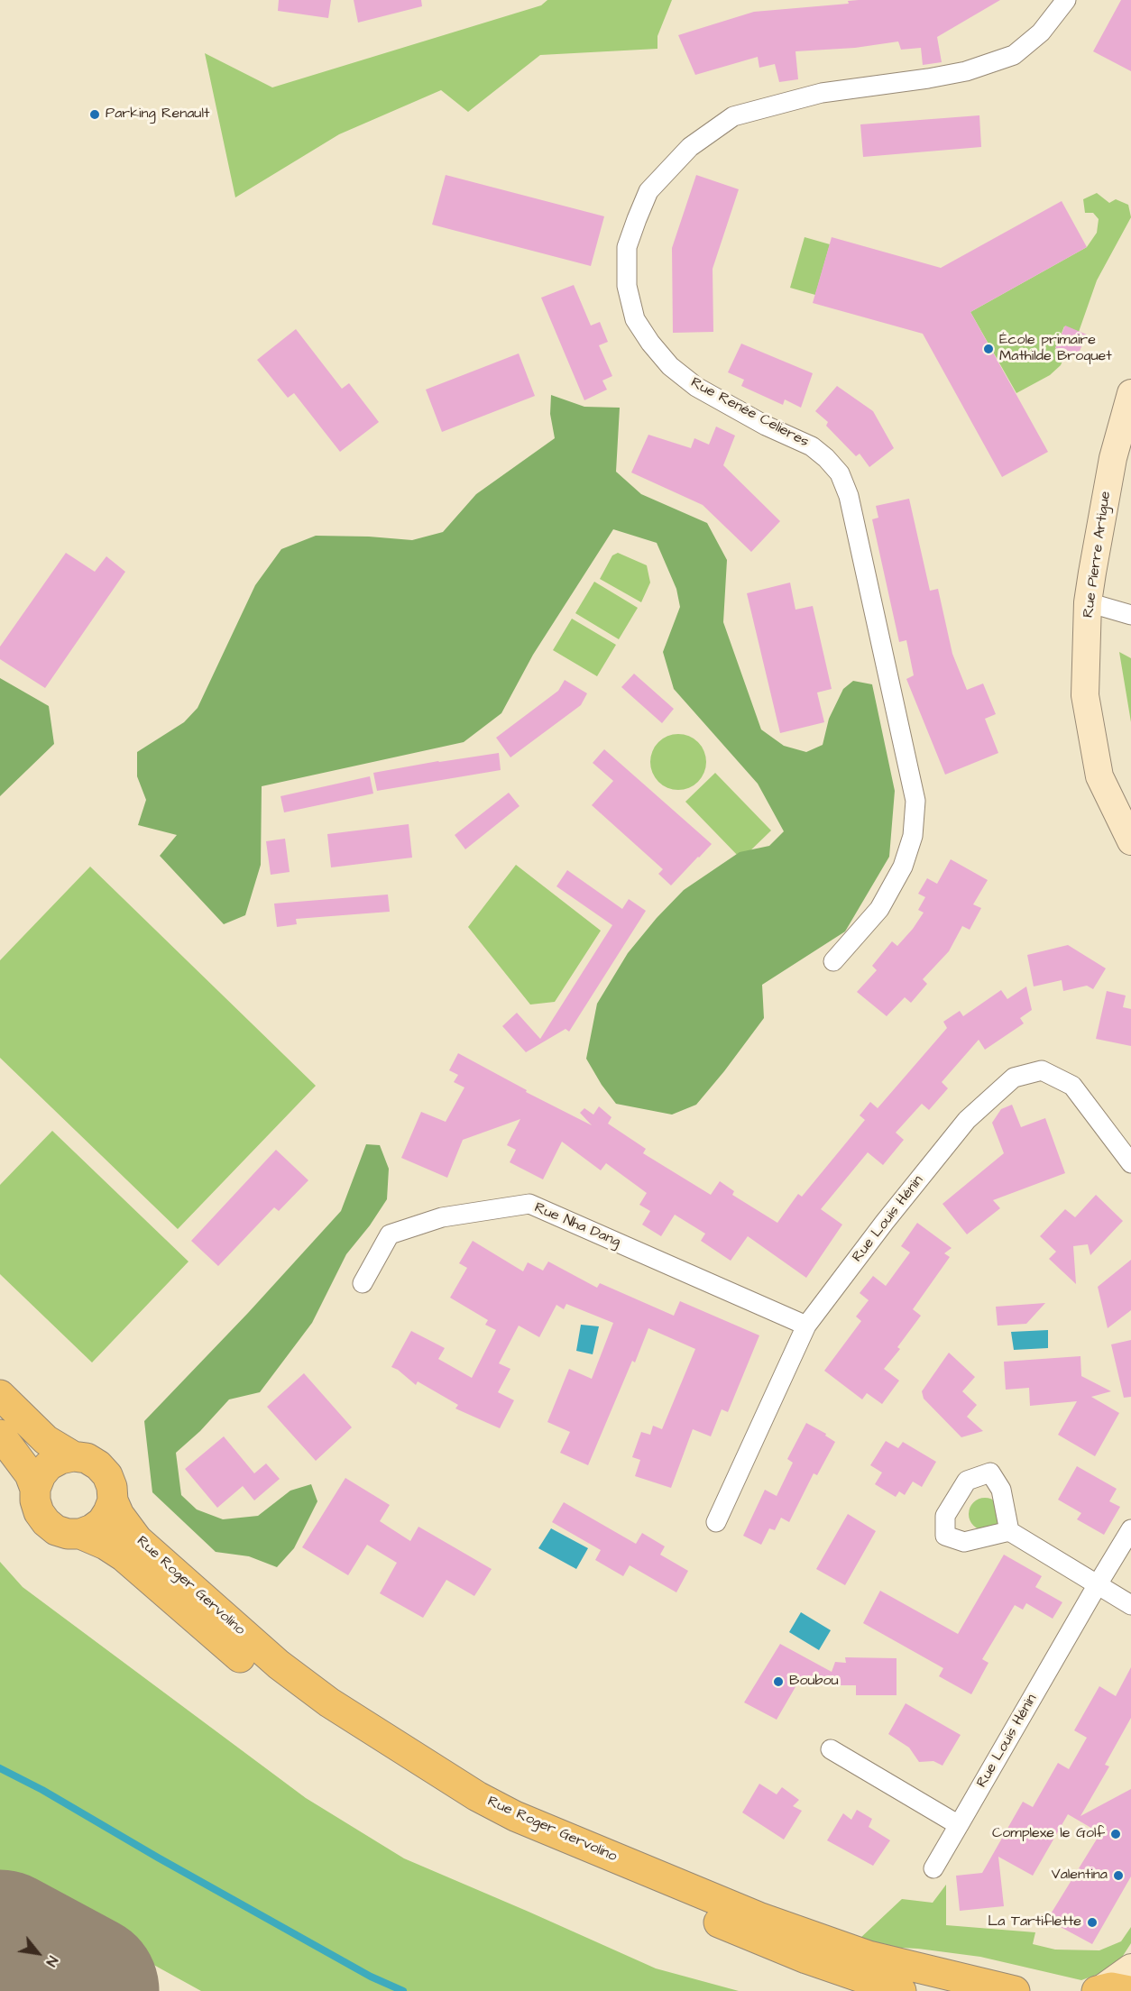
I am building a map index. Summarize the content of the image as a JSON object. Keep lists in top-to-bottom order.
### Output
{
  "streets": {
    "main road": ["Rue Pierre Artigue", "Rue Roger Gervolino"],
    "street": ["Rue Renée Celieres", "Rue Louis Hénin", "Rue Nha Dang"]
  },
  "crossings": [
    ["Rue Louis Hénin", "Rue Nha Dang"]
  ],
  "places": [
    "Parking Renault",
    "École primaire Mathilde Broquet",
    "Boubou",
    "Complexe le Golf",
    "Valentina",
    "La Tartiflette"
  ],
  "north": "bottom right"
}
